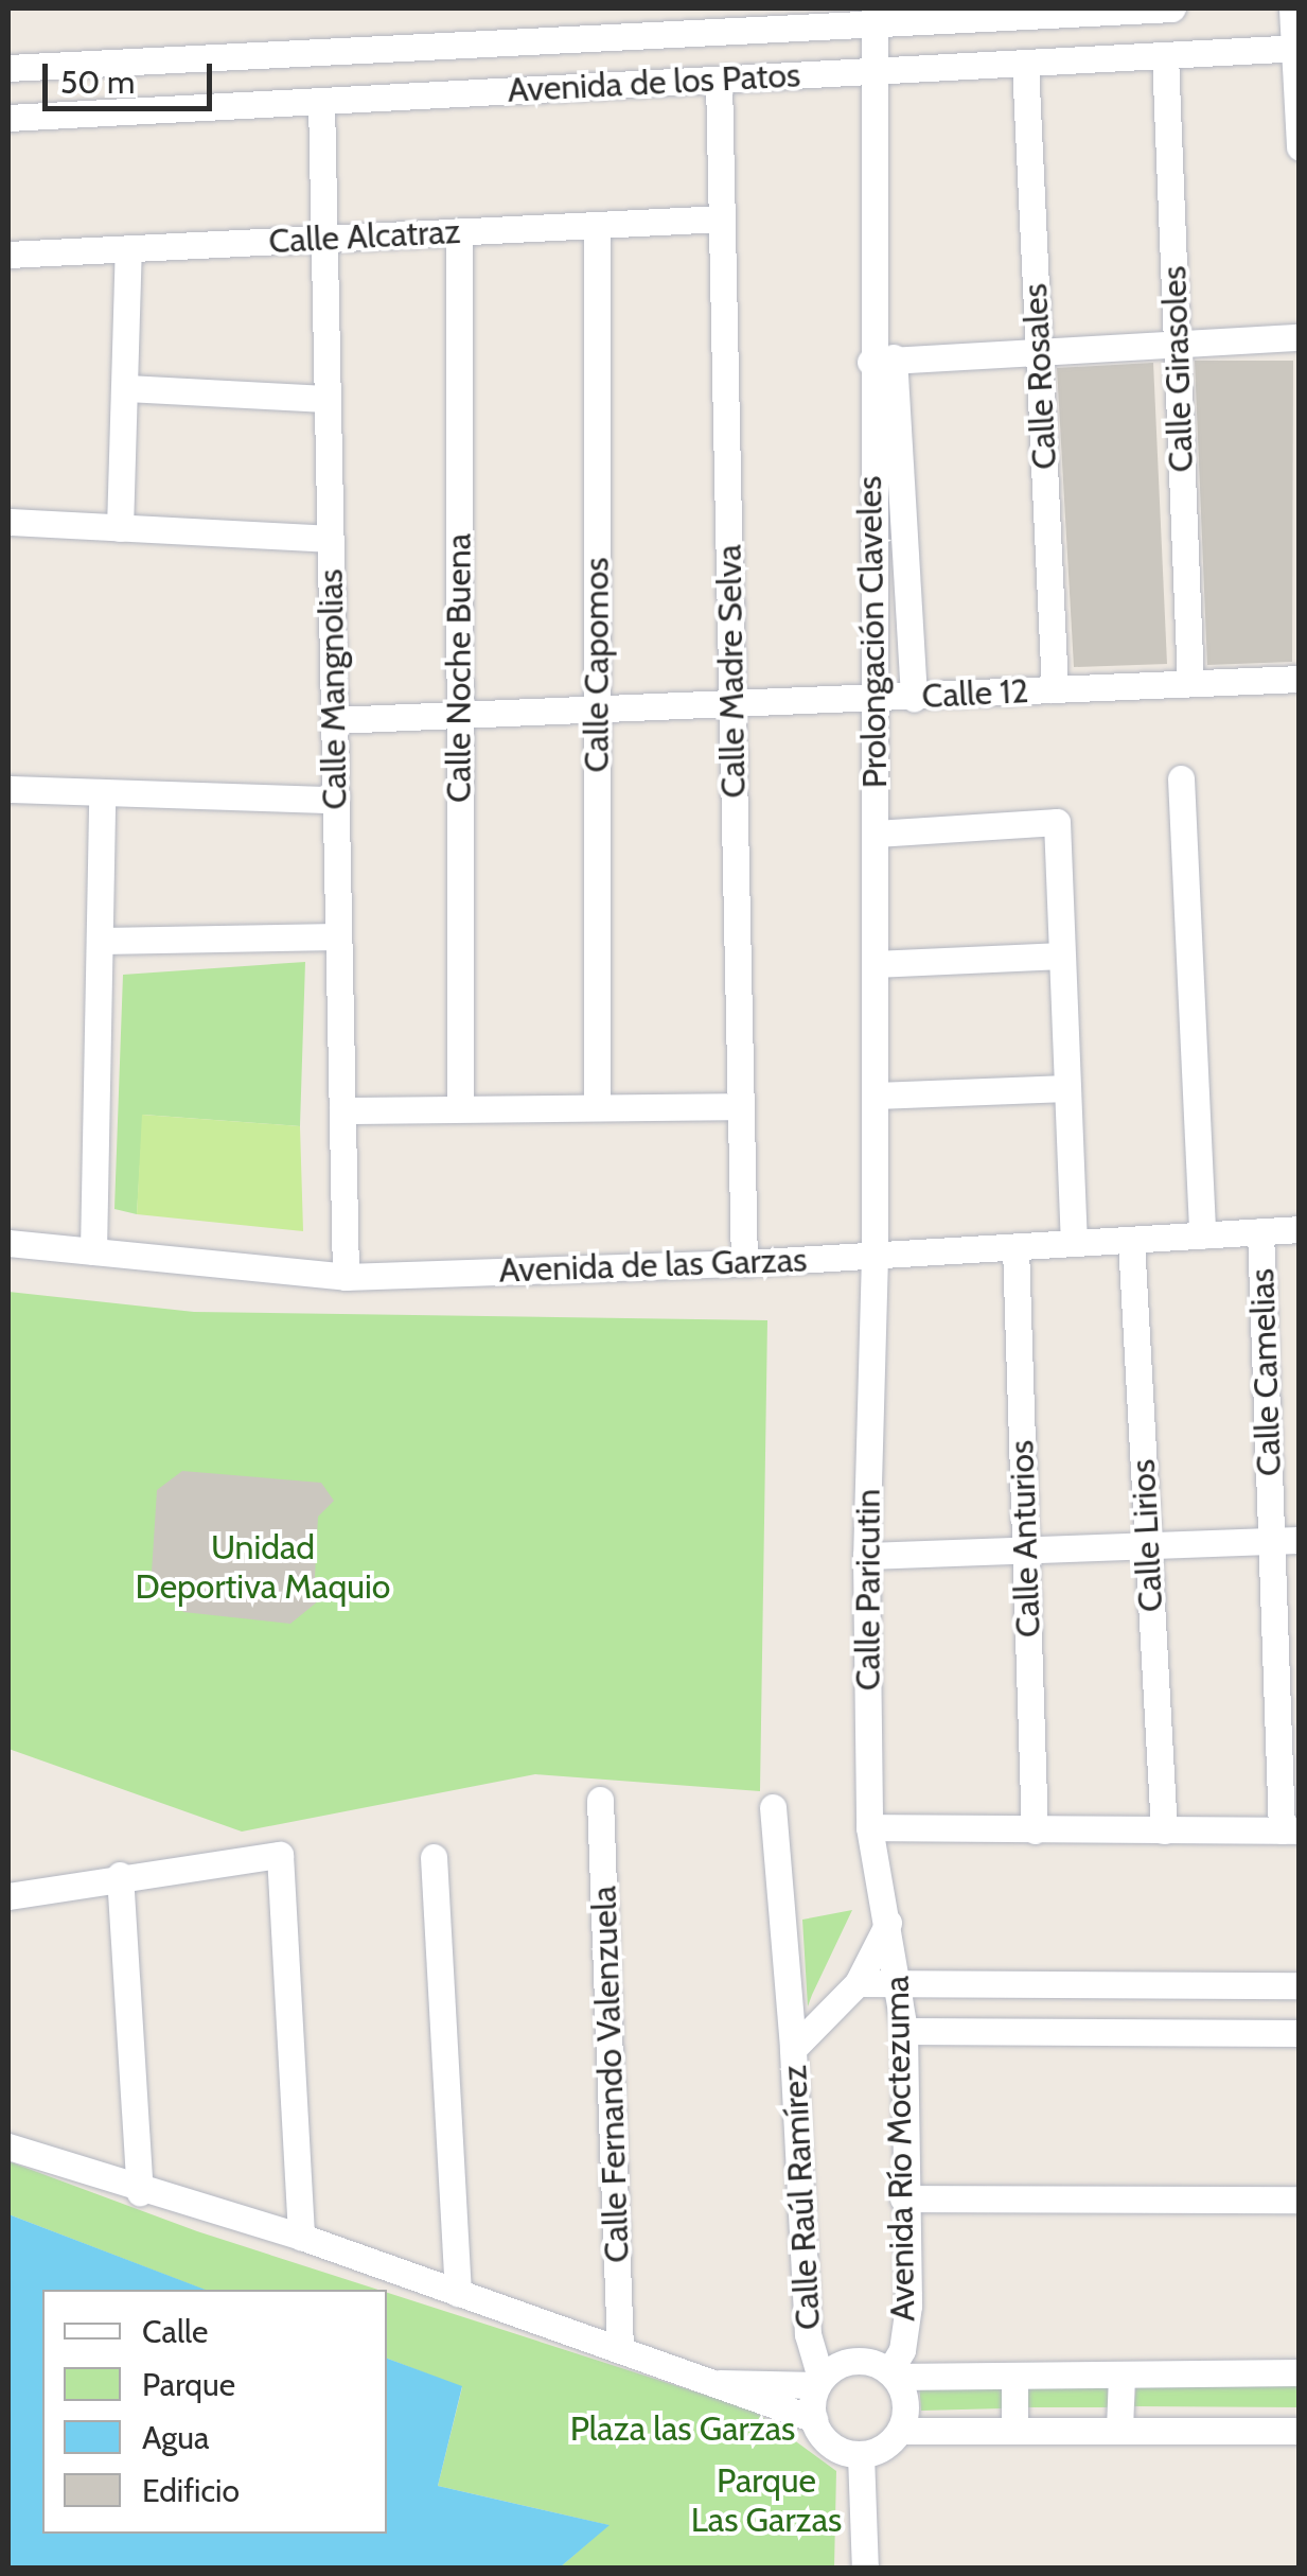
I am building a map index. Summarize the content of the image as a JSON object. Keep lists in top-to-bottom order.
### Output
{
  "streets": {
    "street": [
      "Avenida de los Patos",
      "Calle Alcatraz",
      "Calle Girasoles",
      "Calle Rosales",
      "Prolongación Claveles",
      "Calle Capomos",
      "Calle Noche Buena",
      "Calle Madre Selva",
      "Calle Mangnolias",
      "Calle 12",
      "Avenida de las Garzas",
      "Calle Camelias",
      "Calle Lirios",
      "Calle Anturios",
      "Calle Paricutin",
      "Calle Fernando Valenzuela",
      "Avenida Río Moctezuma",
      "Calle Raúl Ramírez"
    ]
  },
  "crossings": [
    ["Avenida de los Patos", "Calle Girasoles"],
    ["Avenida de los Patos", "Calle Rosales"],
    ["Avenida de los Patos", "Prolongación Claveles"],
    ["Avenida de los Patos", "Calle Madre Selva"],
    ["Avenida de los Patos", "Calle Mangnolias"],
    ["Calle Alcatraz", "Calle Capomos"],
    ["Calle Alcatraz", "Calle Noche Buena"],
    ["Calle Alcatraz", "Calle Madre Selva"],
    ["Calle Alcatraz", "Calle Mangnolias"],
    ["Calle Girasoles", "Calle 12"],
    ["Calle Rosales", "Calle 12"],
    ["Prolongación Claveles", "Calle 12"],
    ["Prolongación Claveles", "Avenida de las Garzas"],
    ["Prolongación Claveles", "Calle Paricutin"],
    ["Calle Capomos", "Calle 12"],
    ["Calle Noche Buena", "Calle 12"],
    ["Calle Madre Selva", "Calle 12"],
    ["Calle Madre Selva", "Avenida de las Garzas"],
    ["Calle Mangnolias", "Calle 12"],
    ["Calle Mangnolias", "Avenida de las Garzas"],
    ["Avenida de las Garzas", "Calle Camelias"],
    ["Avenida de las Garzas", "Calle Lirios"],
    ["Avenida de las Garzas", "Calle Anturios"],
    ["Avenida de las Garzas", "Calle Paricutin"],
    ["Calle Paricutin", "Avenida Río Moctezuma"],
    ["Calle Paricutin", "Calle Raúl Ramírez"],
    ["Avenida Río Moctezuma", "Calle Raúl Ramírez"]
  ],
  "parks": ["Unidad Deportiva Maquio", "Plaza las Garzas", "Parque Las Garzas"],
  "legend": [
    "Calle",
    "Parque",
    "Agua",
    "Edificio"
  ],
  "scale_bar": "50 m"
}
